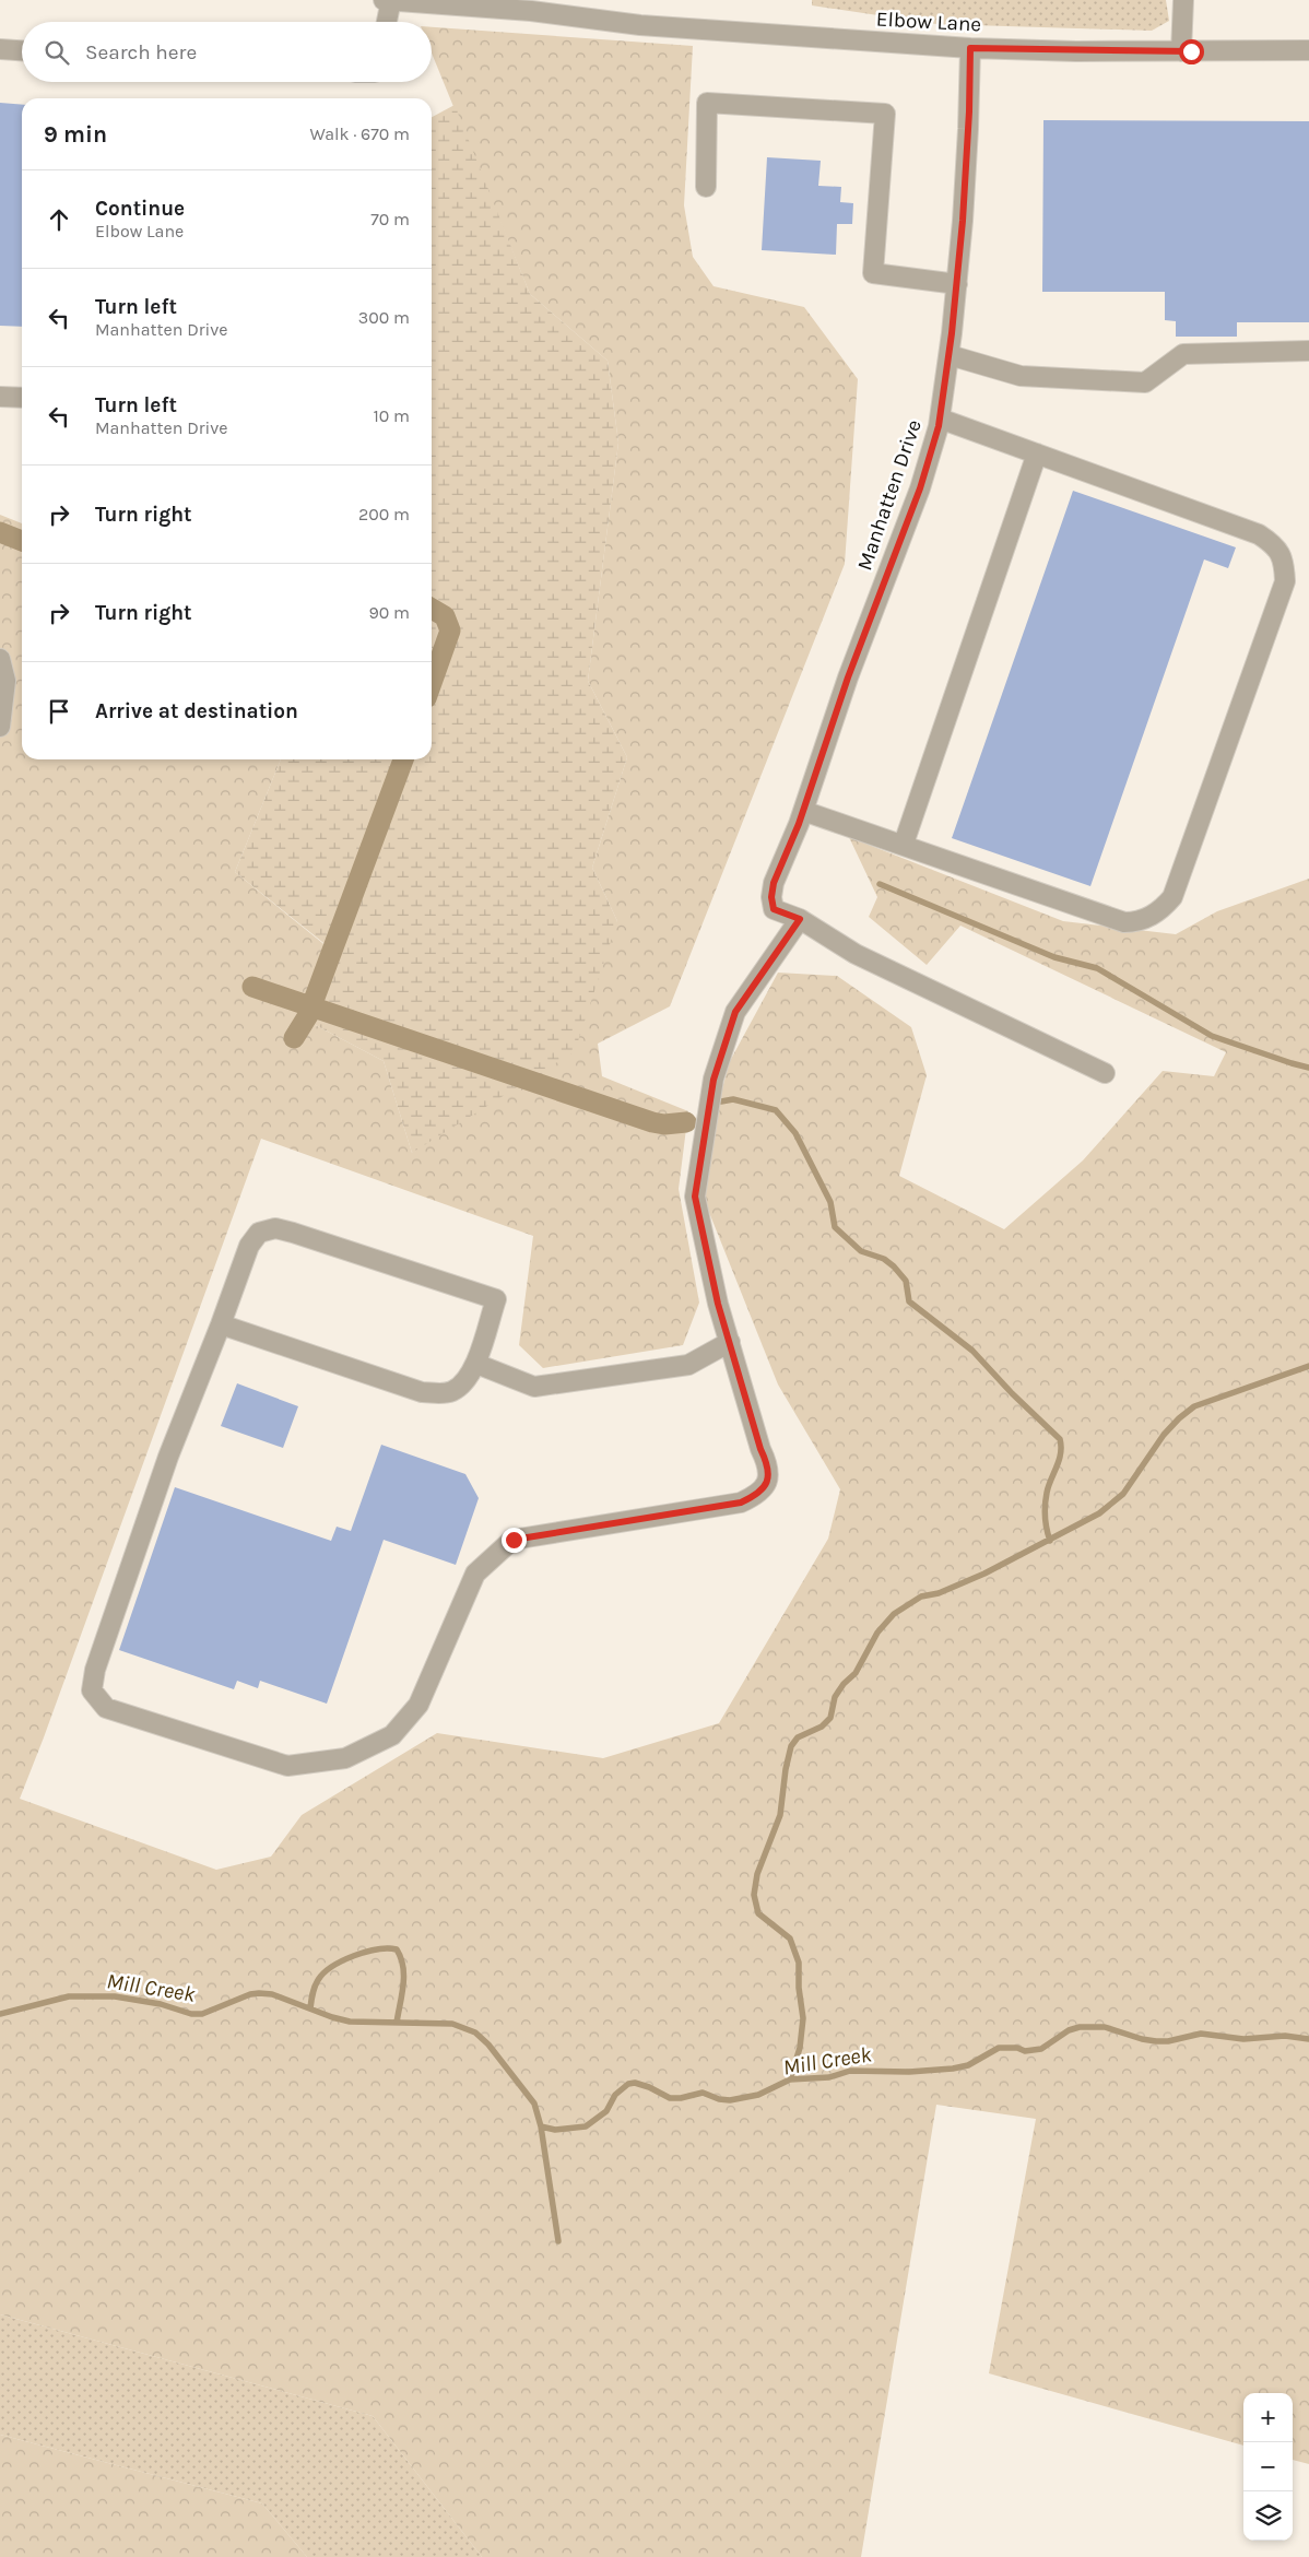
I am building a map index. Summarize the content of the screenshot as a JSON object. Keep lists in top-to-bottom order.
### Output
{
  "streets": {
    "street": ["Elbow Lane", "Manhatten Drive"]
  },
  "crossings": [
    ["Elbow Lane", "Manhatten Drive"]
  ],
  "water": ["Mill Creek"],
  "page": {
    "search": "Search here",
    "heading": ["9 min", "Walk · 670 m"],
    "list": [
      ["Continue", "Elbow Lane", "70 m"],
      ["Turn left", "Manhatten Drive", "300 m"],
      ["Turn left", "Manhatten Drive", "10 m"],
      ["Turn right", "200 m"],
      ["Turn right", "90 m"],
      "Arrive at destination"
    ],
    "map_buttons": ["+", "−"]
  }
}
